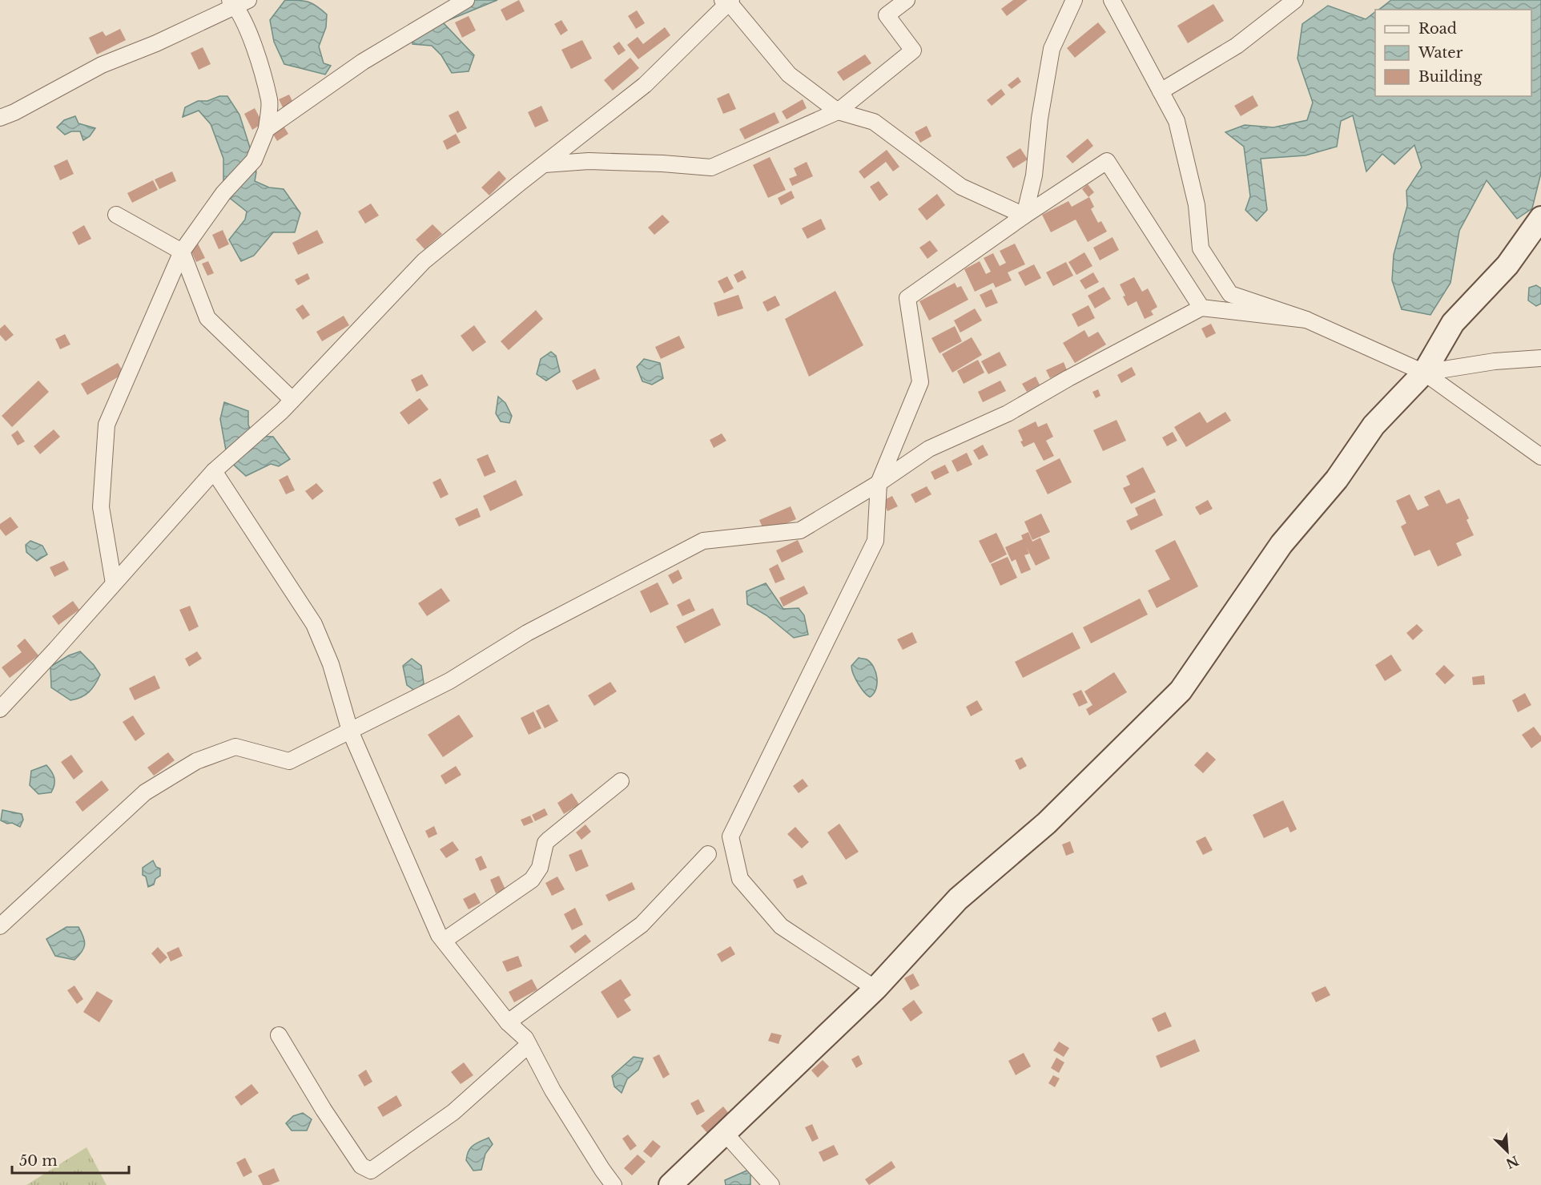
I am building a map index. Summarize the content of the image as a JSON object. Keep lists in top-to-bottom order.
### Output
{
  "legend": ["Road", "Water", "Building"],
  "scale_bar": "50 m",
  "north": "bottom right"
}
